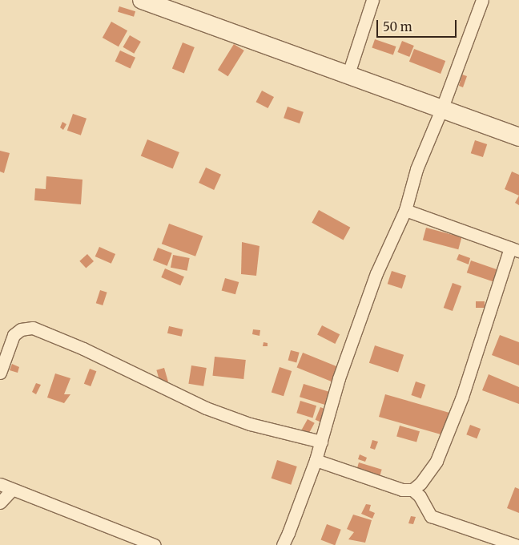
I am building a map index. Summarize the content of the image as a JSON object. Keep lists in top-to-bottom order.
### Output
{
  "scale_bar": "50 m"
}
